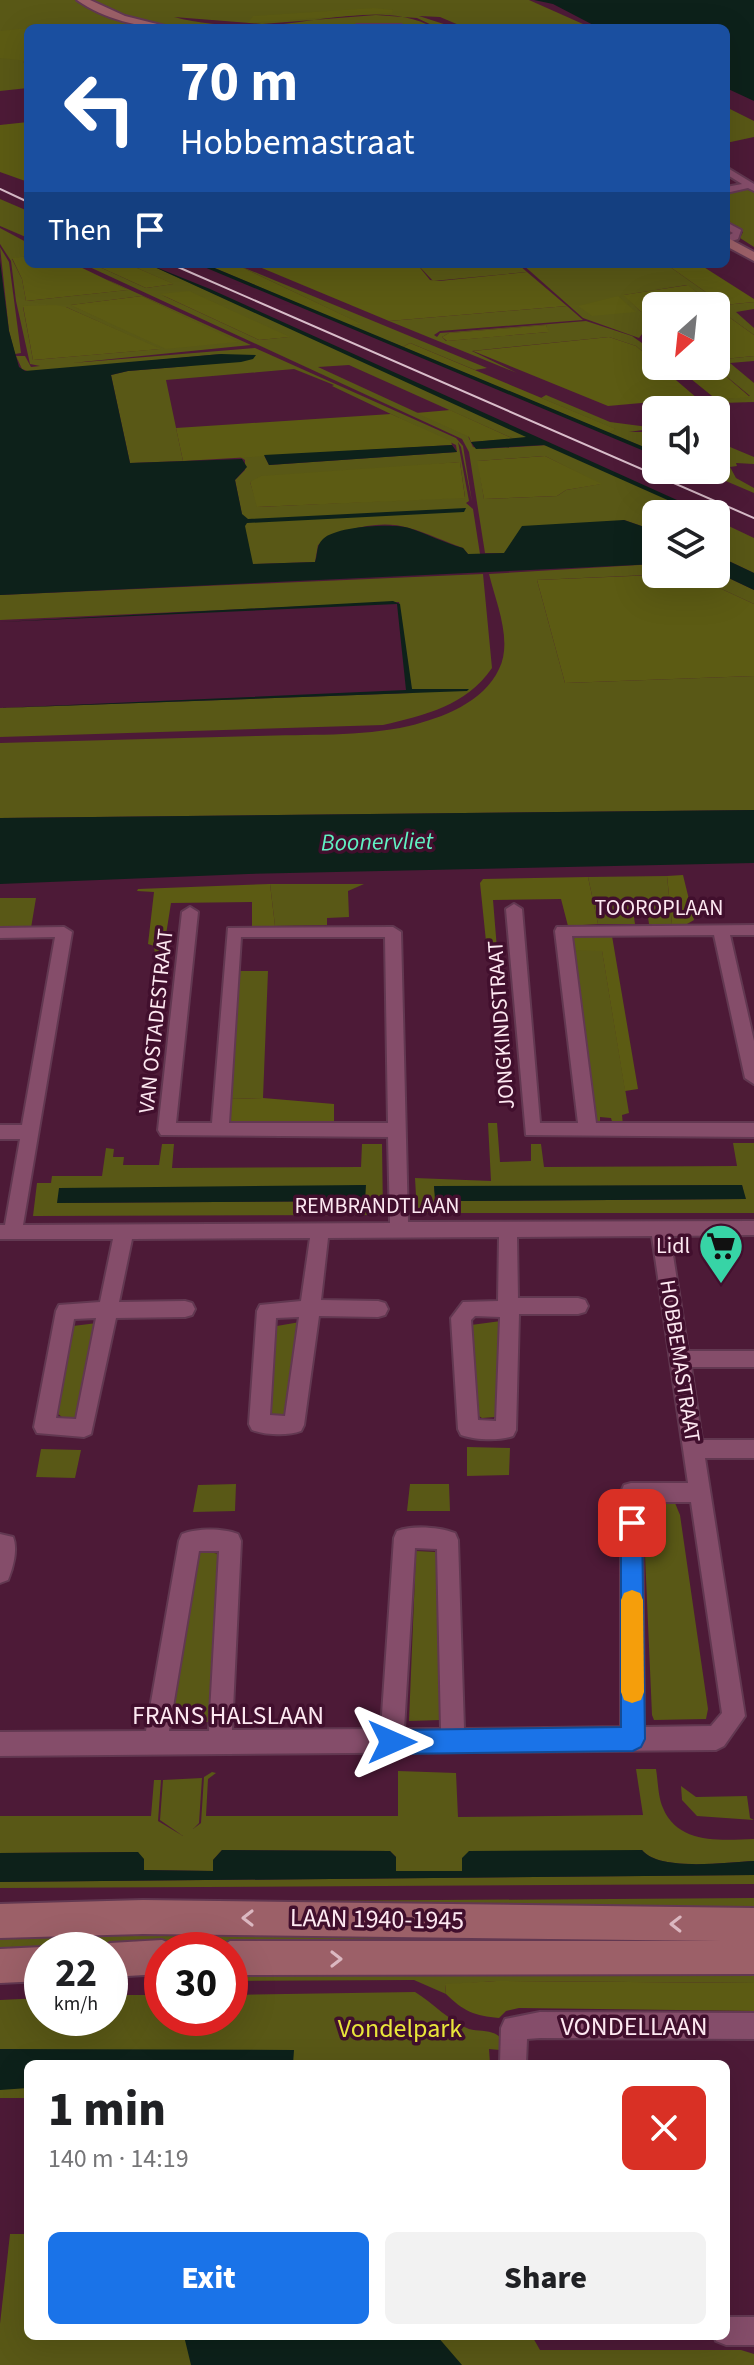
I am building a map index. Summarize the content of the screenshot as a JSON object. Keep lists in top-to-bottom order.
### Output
{
  "streets": {
    "main road": ["LAAN 1940-1945"],
    "street": [
      "TOOROPLAAN",
      "VAN OSTADESTRAAT",
      "JONGKINDSTRAAT",
      "REMBRANDTLAAN",
      "HOBBEMASTRAAT",
      "FRANS HALSLAAN",
      "VONDELLAAN"
    ]
  },
  "crossings": [
    ["TOOROPLAAN", "JONGKINDSTRAAT"],
    ["REMBRANDTLAAN", "HOBBEMASTRAAT"],
    ["HOBBEMASTRAAT", "FRANS HALSLAAN"]
  ],
  "water": ["Boonervliet"],
  "parks": ["Vondelpark"],
  "places": {
    "supermarket": ["Lidl"]
  },
  "north": "bottom left",
  "page": {
    "turn": ["70 m", "Hobbemastraat"],
    "then": "Then",
    "speed": "22 km/h",
    "limit": "30",
    "heading": ["1 min", "140 m · 14:19"],
    "buttons": ["Exit", "Share"]
  }
}
